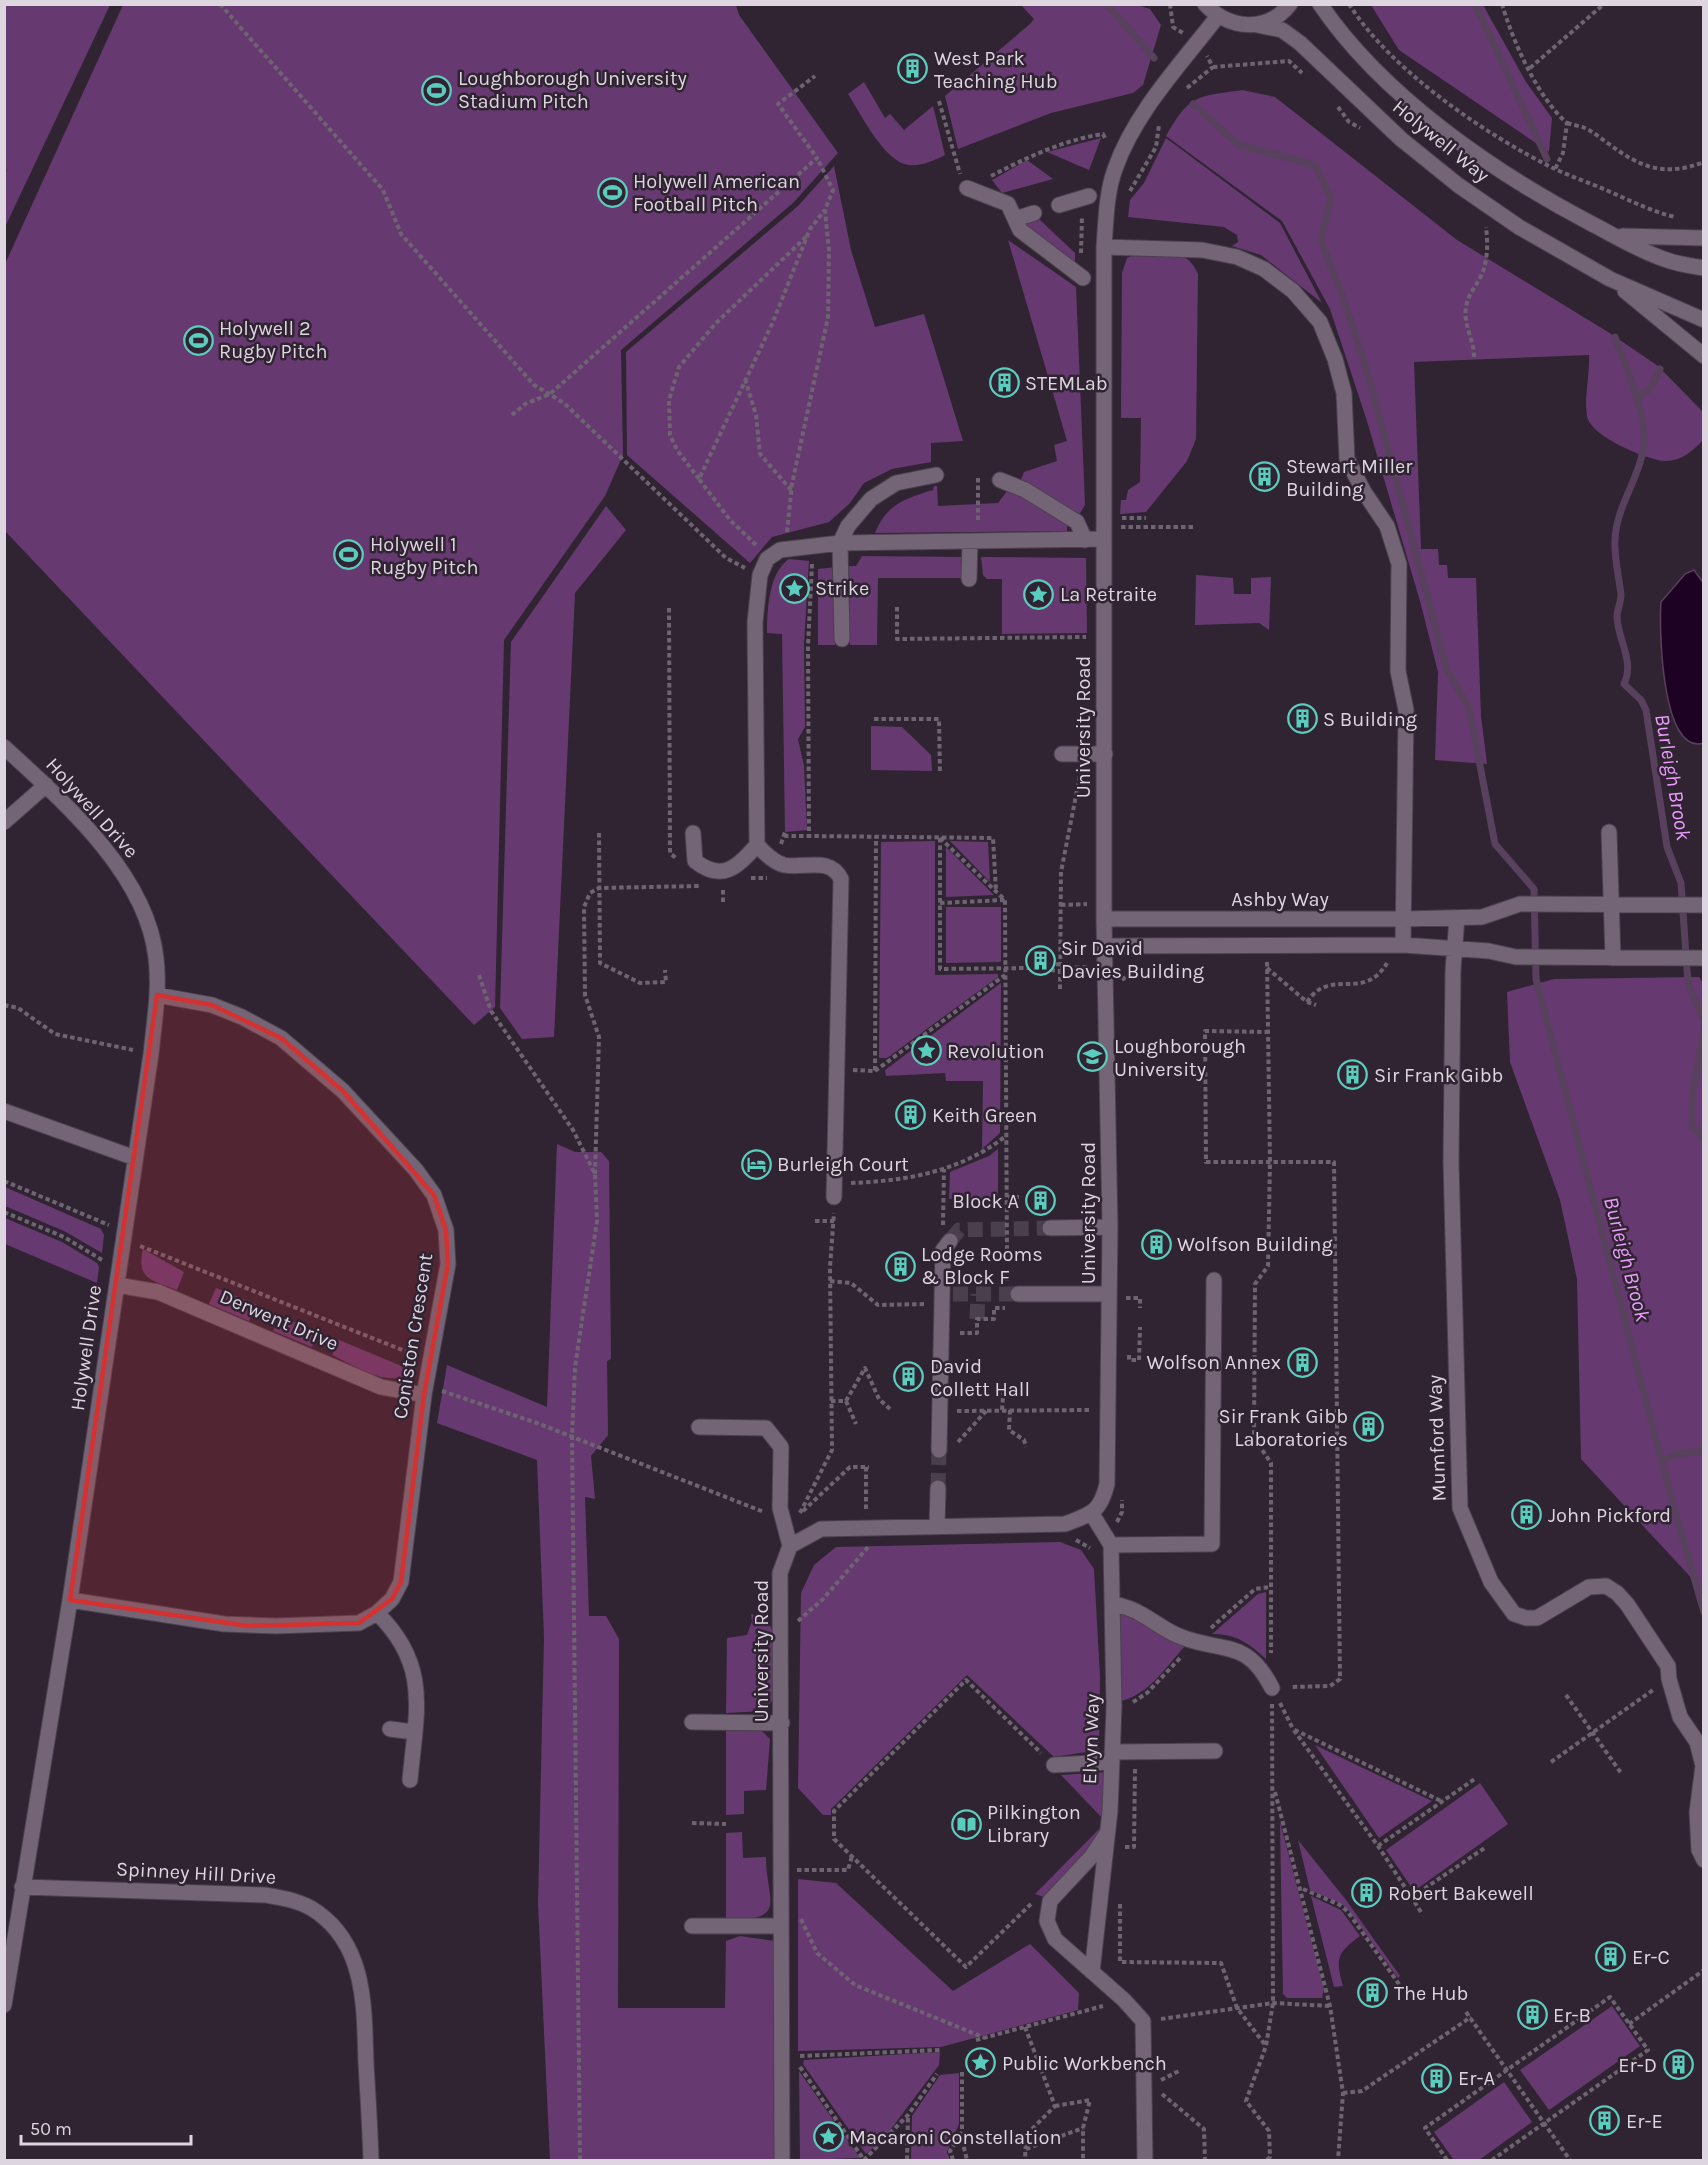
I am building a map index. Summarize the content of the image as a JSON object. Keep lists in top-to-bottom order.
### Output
{
  "streets": {
    "street": [
      "Holywell Way",
      "University Road",
      "Holywell Drive",
      "Ashby Way",
      "Derwent Drive",
      "Coniston Crescent",
      "Mumford Way",
      "Elvyn Way",
      "Spinney Hill Drive"
    ]
  },
  "crossings": [
    ["Holywell Way", "University Road"],
    ["University Road", "Ashby Way"],
    ["University Road", "Elvyn Way"],
    ["Holywell Drive", "Derwent Drive"],
    ["Holywell Drive", "Coniston Crescent"],
    ["Holywell Drive", "Spinney Hill Drive"],
    ["Derwent Drive", "Coniston Crescent"]
  ],
  "water": ["Burleigh Brook"],
  "places": {
    "building": [
      "West Park Teaching Hub",
      "STEMLab",
      "Stewart Miller Building",
      "S Building",
      "Sir David Davies Building",
      "Sir Frank Gibb",
      "Keith Green",
      "Block A",
      "Wolfson Building",
      "Lodge Rooms & Block F",
      "Wolfson Annex",
      "David Collett Hall",
      "Sir Frank Gibb Laboratories",
      "John Pickford",
      "Robert Bakewell",
      "Er-C",
      "The Hub",
      "Er-B",
      "Er-D",
      "Er-A",
      "Er-E"
    ],
    "sports": [
      "Loughborough University Stadium Pitch",
      "Holywell American Football Pitch",
      "Holywell 2 Rugby Pitch",
      "Holywell 1 Rugby Pitch"
    ],
    "place": [
      "Strike",
      "La Retraite",
      "Revolution",
      "Public Workbench",
      "Macaroni Constellation"
    ],
    "school or university": ["Loughborough University"],
    "hotel": ["Burleigh Court"],
    "library": ["Pilkington Library"]
  },
  "scale_bar": "50 m"
}
